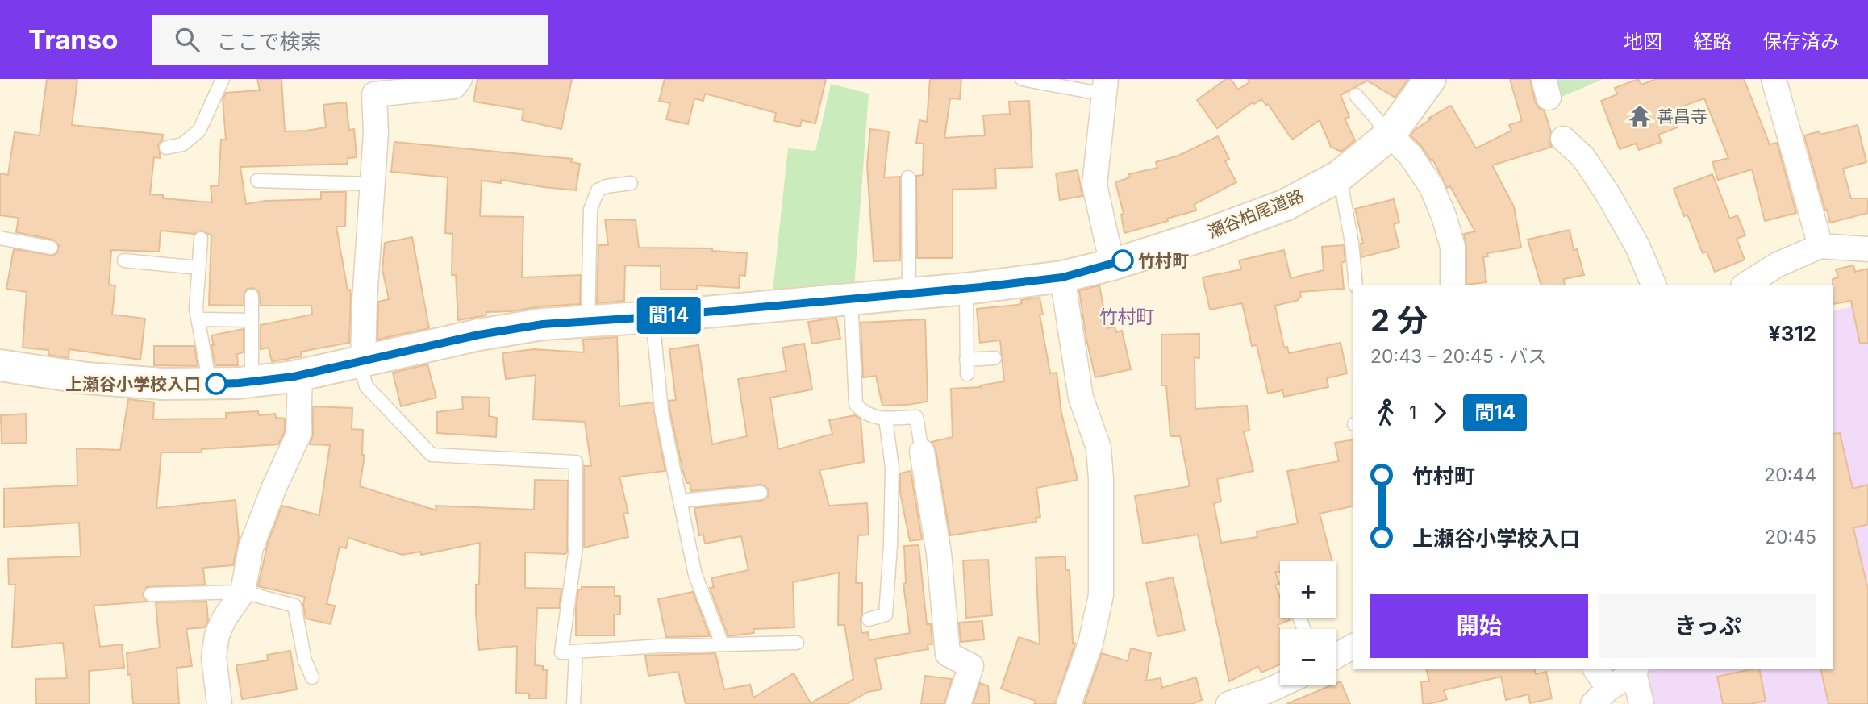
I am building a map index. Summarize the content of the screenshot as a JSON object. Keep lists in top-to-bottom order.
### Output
{
  "streets": {
    "main road": ["瀬谷柏尾道路"]
  },
  "districts": ["竹村町"],
  "places": {
    "temple": ["善昌寺"],
    "other": ["竹村町", "上瀬谷小学校入口"]
  },
  "lines": ["bus line 間14"],
  "page": {
    "header": "Transo",
    "search": "ここで検索",
    "nav": ["地図", "経路", "保存済み"],
    "on_map": "間14",
    "heading": ["2 分", "20:43 – 20:45 · バス", "¥312"],
    "legs": ["1", "間14"],
    "list": [
      {
        "name": "竹村町",
        "value": "20:44"
      },
      {
        "name": "上瀬谷小学校入口",
        "value": "20:45"
      }
    ],
    "map_buttons": ["+", "−"],
    "buttons": ["開始", "きっぷ"]
  }
}
